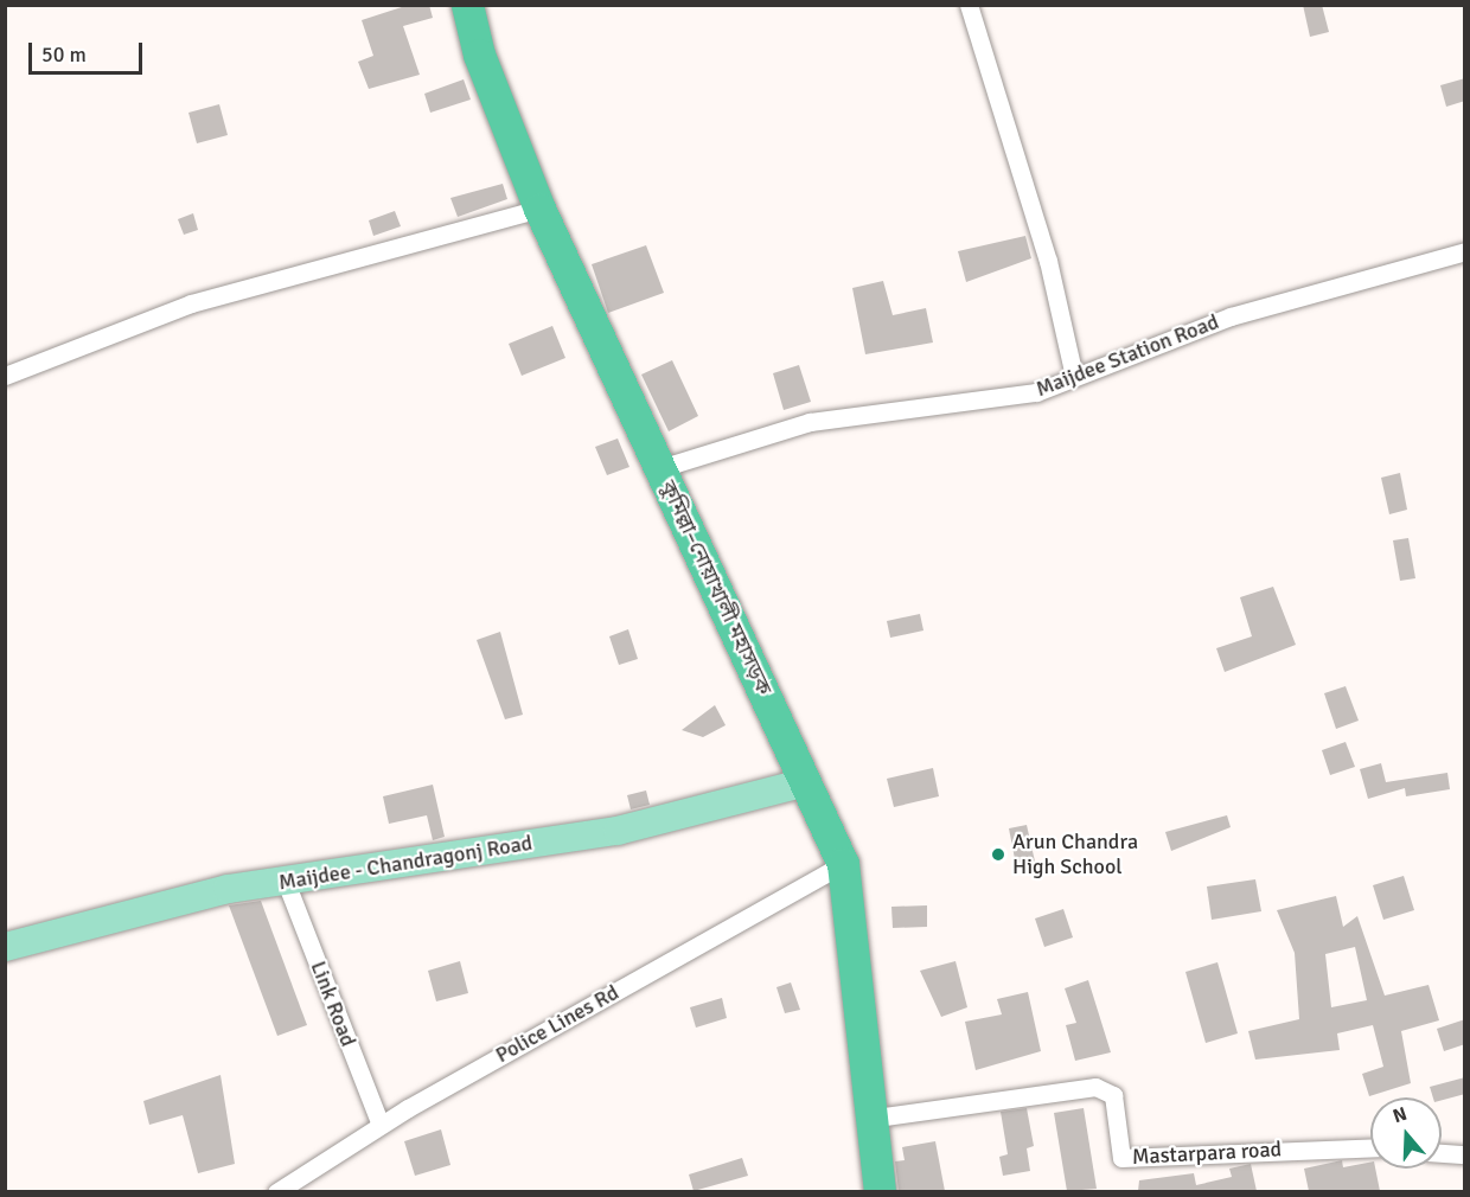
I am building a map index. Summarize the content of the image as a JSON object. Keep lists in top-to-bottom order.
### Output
{
  "streets": {
    "highway": ["কুমিল্লা–নোয়াখালী মহাসড়ক"],
    "main road": ["Maijdee - Chandragonj Road"],
    "street": [
      "Maijdee Station Road",
      "Link Road",
      "Police Lines Rd",
      "Mastarpara road"
    ]
  },
  "crossings": [
    ["Maijdee Station Road", "কুমিল্লা–নোয়াখালী মহাসড়ক"],
    ["কুমিল্লা–নোয়াখালী মহাসড়ক", "Maijdee - Chandragonj Road"],
    ["কুমিল্লা–নোয়াখালী মহাসড়ক", "Police Lines Rd"],
    ["কুমিল্লা–নোয়াখালী মহাসড়ক", "Mastarpara road"],
    ["Maijdee - Chandragonj Road", "Link Road"],
    ["Link Road", "Police Lines Rd"]
  ],
  "places": ["Arun Chandra High School"],
  "scale_bar": "50 m",
  "north": "top"
}
